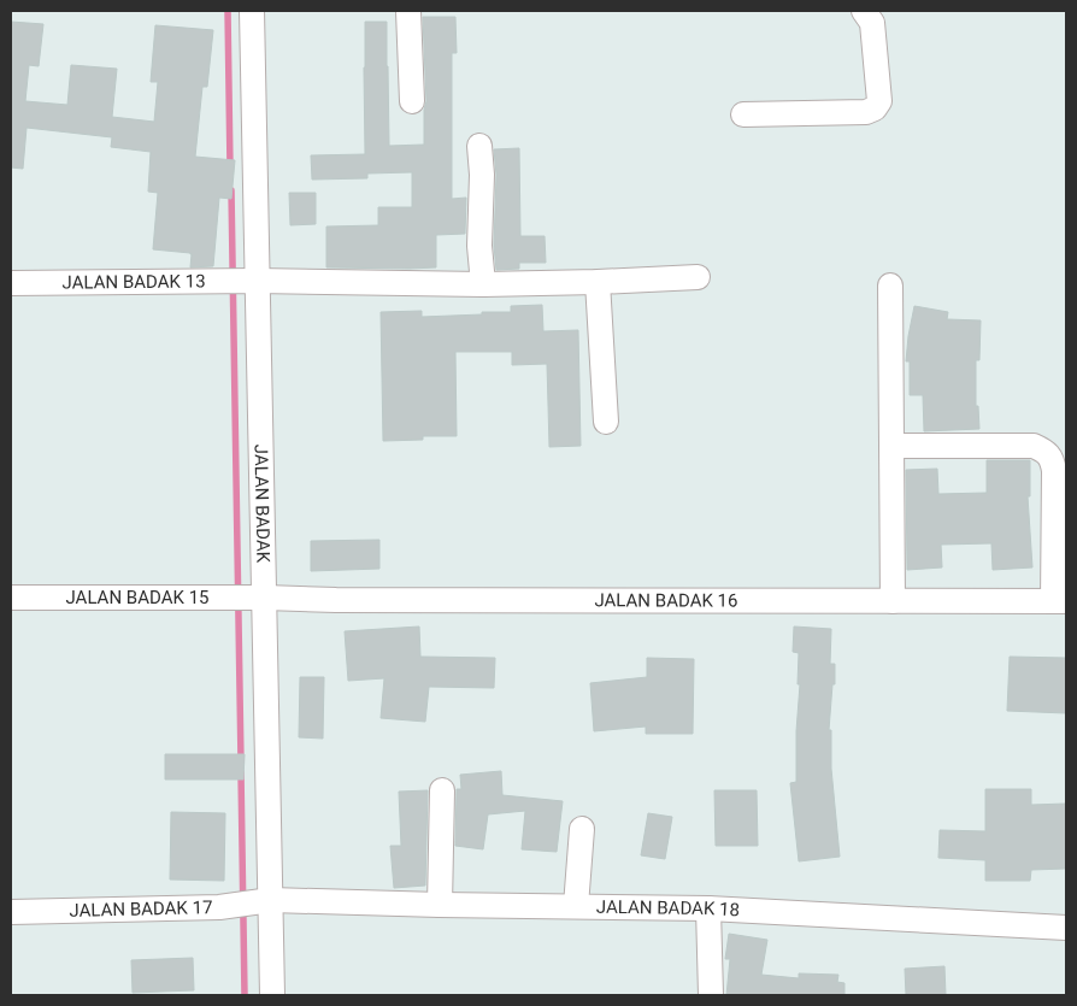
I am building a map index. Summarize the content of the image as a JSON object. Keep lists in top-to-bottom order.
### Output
{
  "streets": {
    "street": [
      "JALAN BADAK 13",
      "JALAN BADAK",
      "JALAN BADAK 15",
      "JALAN BADAK 16",
      "JALAN BADAK 18",
      "JALAN BADAK 17"
    ]
  },
  "crossings": [
    ["JALAN BADAK 13", "JALAN BADAK"],
    ["JALAN BADAK", "JALAN BADAK 15"],
    ["JALAN BADAK", "JALAN BADAK 16"],
    ["JALAN BADAK", "JALAN BADAK 18"],
    ["JALAN BADAK", "JALAN BADAK 17"],
    ["JALAN BADAK 15", "JALAN BADAK 16"],
    ["JALAN BADAK 18", "JALAN BADAK 17"]
  ]
}
